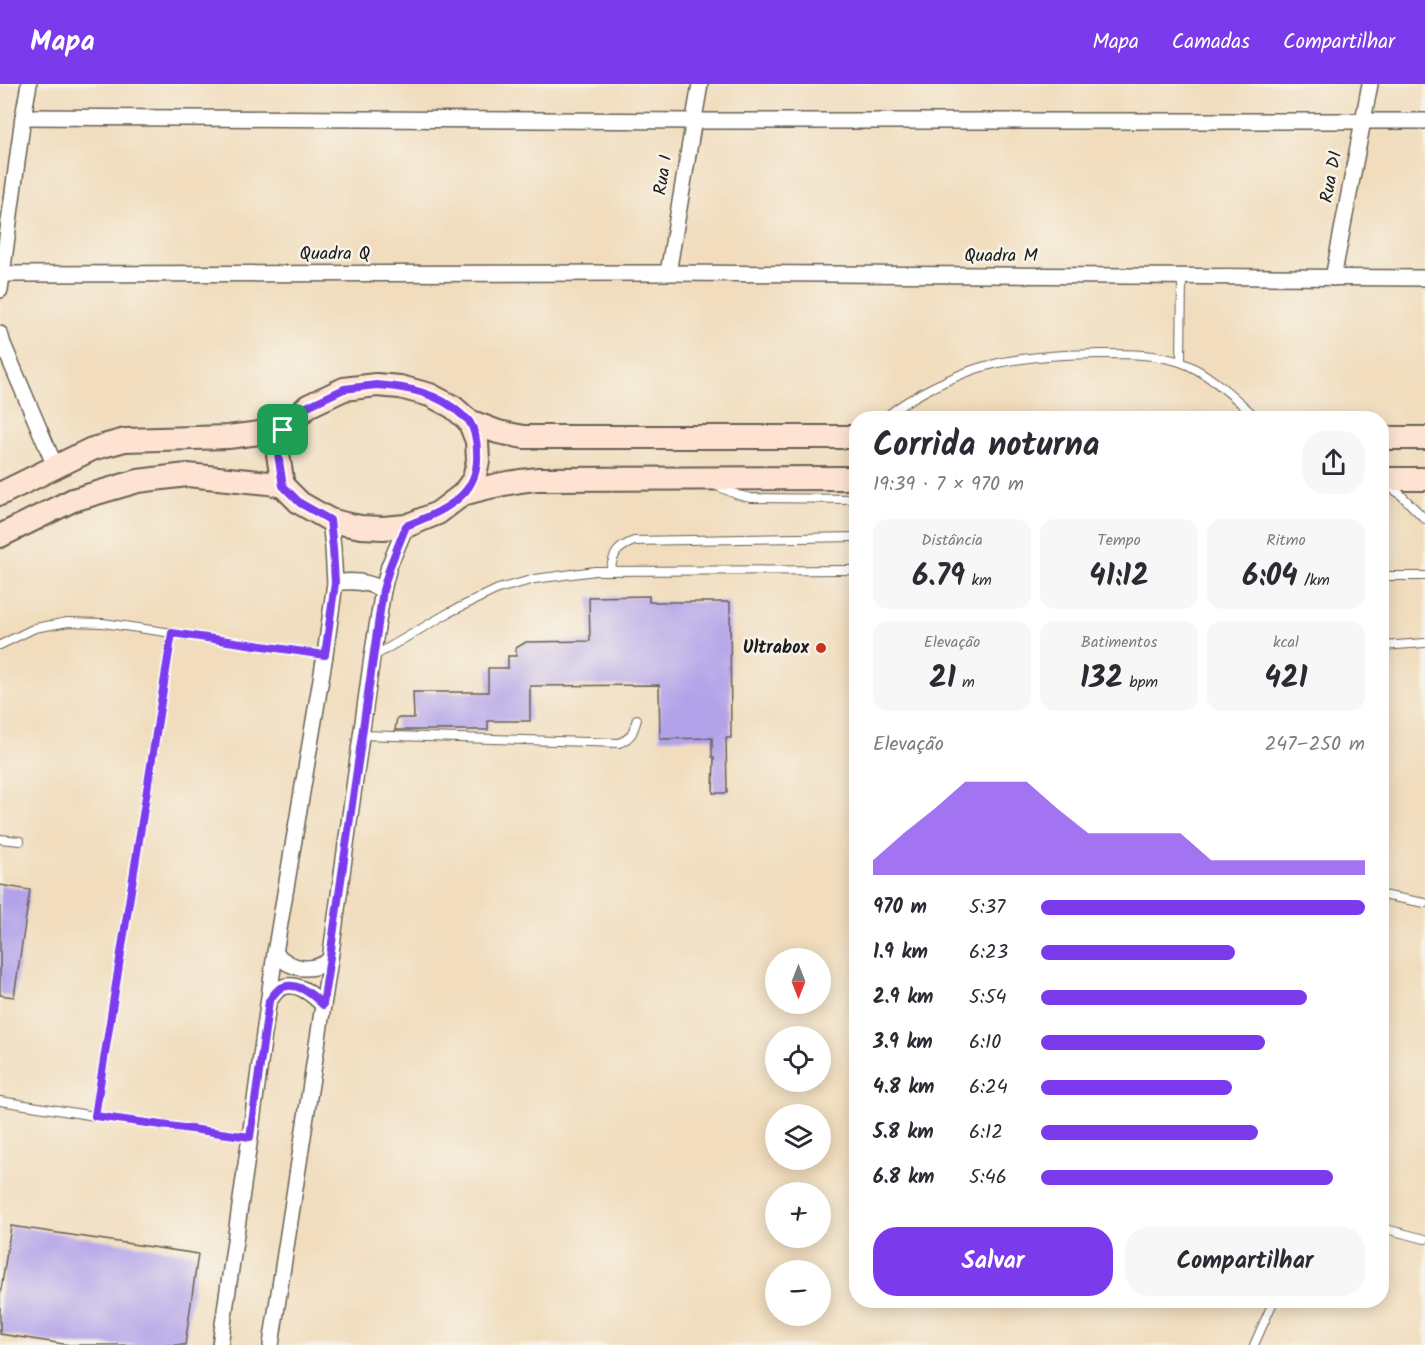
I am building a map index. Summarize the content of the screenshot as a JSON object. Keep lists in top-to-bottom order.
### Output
{
  "streets": {
    "street": [
      "Rua I",
      "Rua D1",
      "Quadra Q",
      "Quadra M"
    ]
  },
  "crossings": [
    ["Rua I", "Quadra Q"],
    ["Rua I", "Quadra M"],
    ["Rua D1", "Quadra M"],
    ["Quadra Q", "Quadra M"]
  ],
  "places": ["Ultrabox"],
  "north": "bottom",
  "page": {
    "header": "Mapa",
    "nav": ["Mapa", "Camadas", "Compartilhar"],
    "heading": ["Corrida noturna", "19:39 · 7 × 970 m"],
    "stats": [
      ["Distância", "6.79 km"],
      ["Tempo", "41:12"],
      ["Ritmo", "6:04 /km"],
      ["Elevação", "21 m"],
      ["Batimentos", "132 bpm"],
      ["kcal", "421"]
    ],
    "chart": ["Elevação", "247–250 m"],
    "list": [
      {
        "name": "970 m",
        "note": "5:37"
      },
      {
        "name": "1.9 km",
        "note": "6:23"
      },
      {
        "name": "2.9 km",
        "note": "5:54"
      },
      {
        "name": "3.9 km",
        "note": "6:10"
      },
      {
        "name": "4.8 km",
        "note": "6:24"
      },
      {
        "name": "5.8 km",
        "note": "6:12"
      },
      {
        "name": "6.8 km",
        "note": "5:46"
      }
    ],
    "map_buttons": ["+", "−"],
    "buttons": ["Salvar", "Compartilhar"]
  }
}
